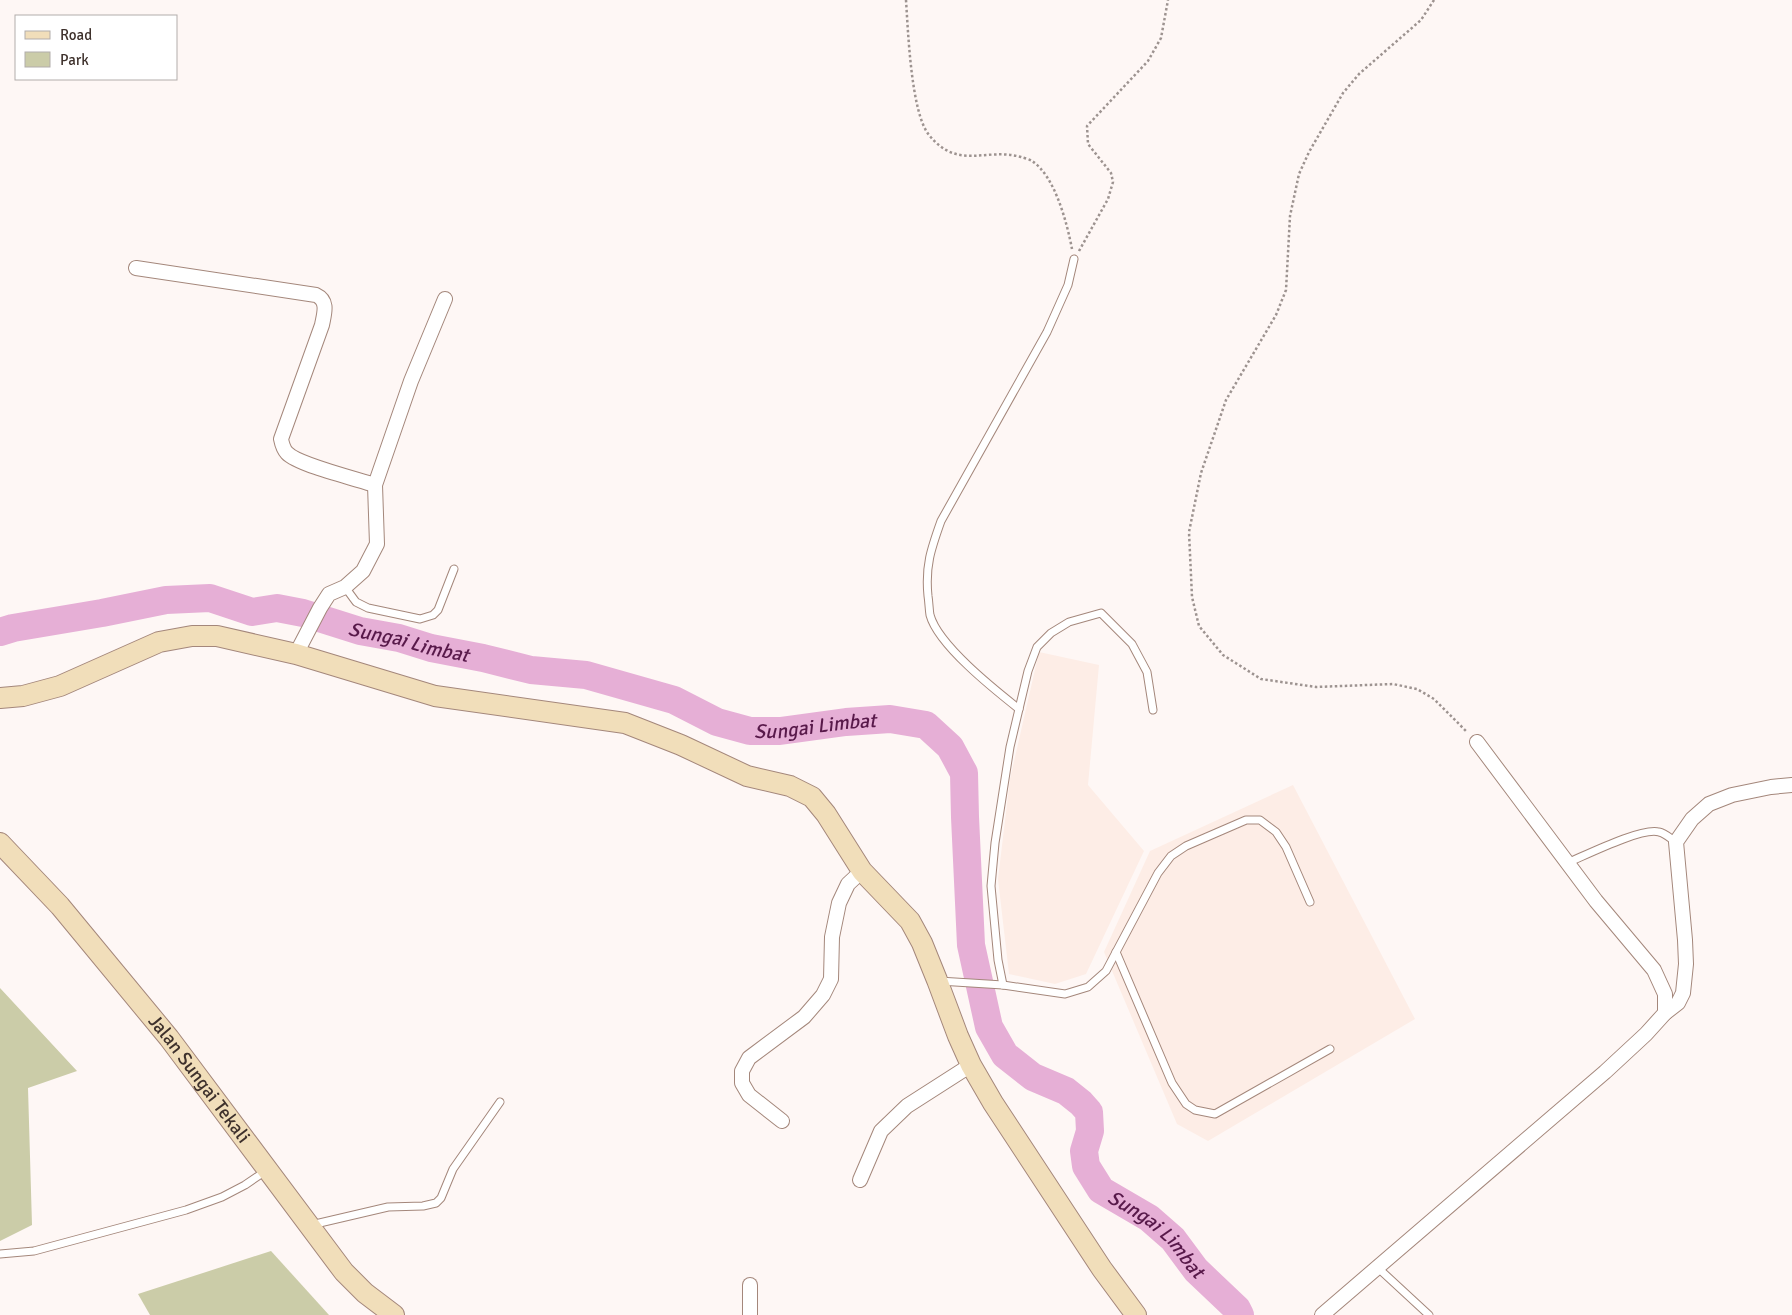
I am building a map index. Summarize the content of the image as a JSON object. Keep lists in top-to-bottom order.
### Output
{
  "streets": {
    "street": ["Jalan Sungai Tekali"]
  },
  "water": ["Sungai Limbat"],
  "legend": ["Road", "Park"]
}
